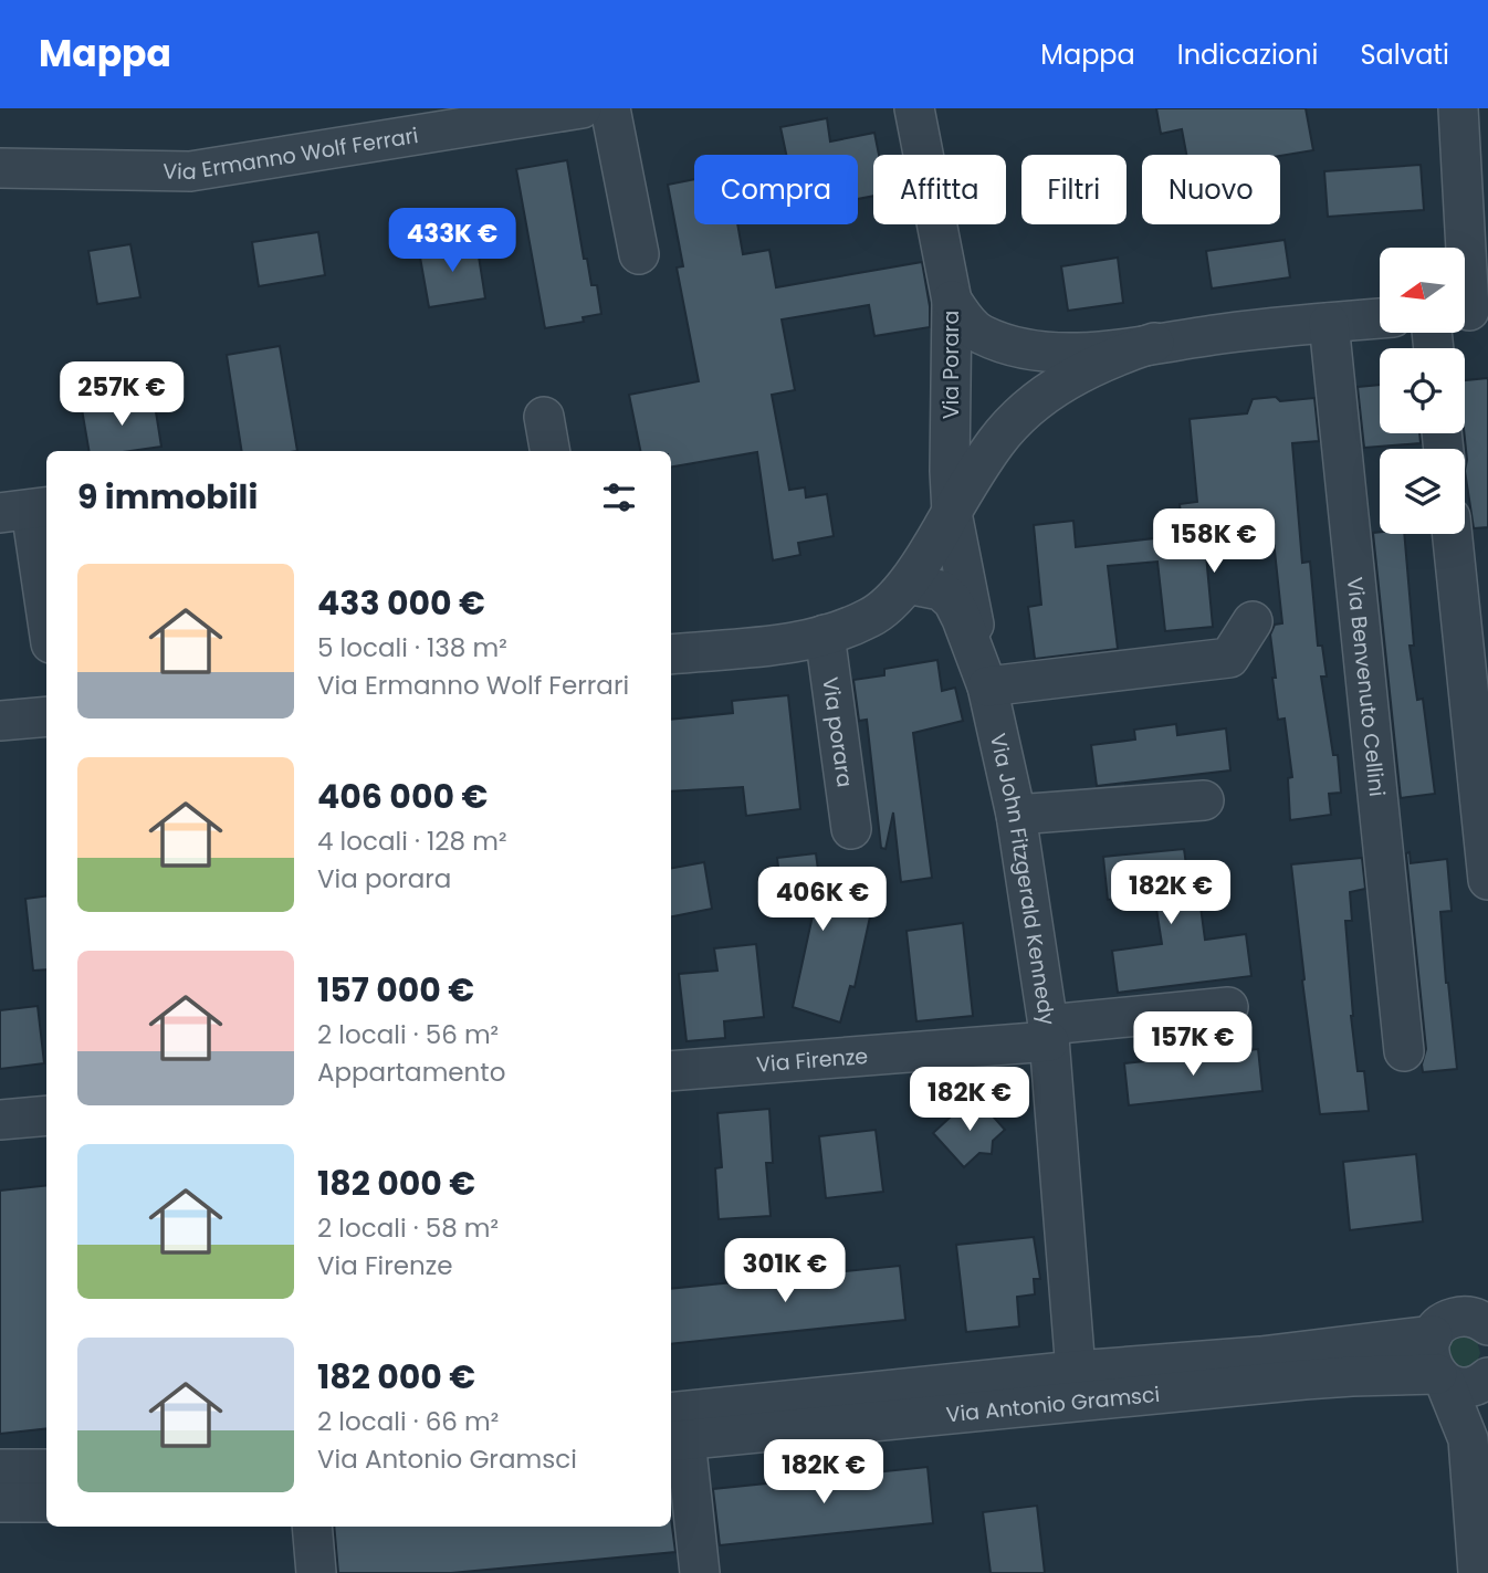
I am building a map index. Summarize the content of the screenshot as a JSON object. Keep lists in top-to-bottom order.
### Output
{
  "streets": {
    "street": [
      "Via Ermanno Wolf Ferrari",
      "Via Porara",
      "Via Benvenuto Cellini",
      "Via porara",
      "Via John Fitzgerald Kennedy",
      "Via Firenze",
      "Via Antonio Gramsci"
    ]
  },
  "crossings": [
    ["Via Porara", "Via Benvenuto Cellini"],
    ["Via Porara", "Via porara"],
    ["Via Porara", "Via John Fitzgerald Kennedy"],
    ["Via John Fitzgerald Kennedy", "Via Firenze"],
    ["Via John Fitzgerald Kennedy", "Via Antonio Gramsci"]
  ],
  "north": "left",
  "page": {
    "header": "Mappa",
    "nav": ["Mappa", "Indicazioni", "Salvati"],
    "chip": [
      "Compra",
      "Affitta",
      "Filtri",
      "Nuovo"
    ],
    "price": [
      "433K €",
      "257K €",
      "158K €",
      "182K €",
      "406K €",
      "157K €",
      "182K €",
      "301K €",
      "182K €"
    ],
    "heading": "9 immobili",
    "list": [
      {
        "name": "433 000 €",
        "note": "5 locali · 138 m² · Via Ermanno Wolf Ferrari"
      },
      {
        "name": "406 000 €",
        "note": "4 locali · 128 m² · Via porara"
      },
      {
        "name": "157 000 €",
        "note": "2 locali · 56 m² · Appartamento"
      },
      {
        "name": "182 000 €",
        "note": "2 locali · 58 m² · Via Firenze"
      },
      {
        "name": "182 000 €",
        "note": "2 locali · 66 m² · Via Antonio Gramsci"
      }
    ]
  }
}
